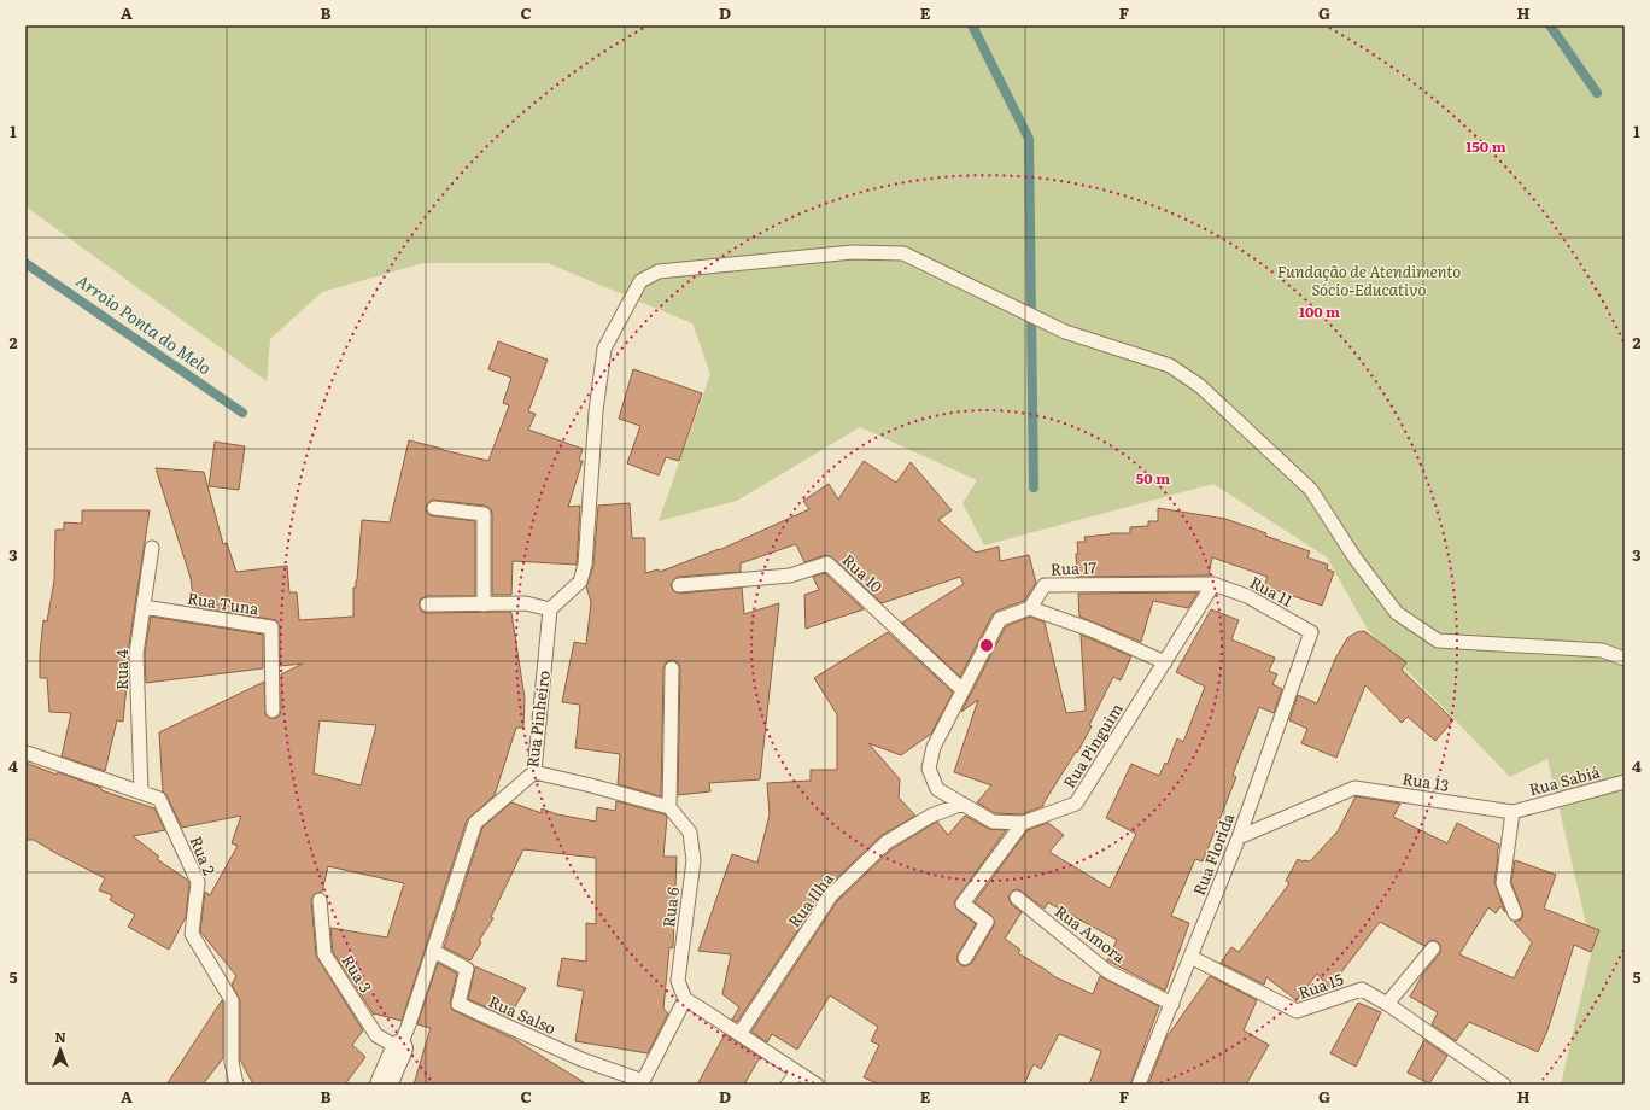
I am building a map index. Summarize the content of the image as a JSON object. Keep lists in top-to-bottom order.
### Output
{
  "streets": {
    "street": ["Rua Pinheiro"],
    "lane": [
      "Rua 17",
      "Rua 10",
      "Rua 11",
      "Rua Tuna",
      "Rua 4",
      "Rua Pinguim",
      "Rua Sabiá",
      "Rua 13",
      "Rua Florida",
      "Rua 2",
      "Rua Ilha",
      "Rua 6",
      "Rua Amora",
      "Rua 3",
      "Rua 15",
      "Rua Salso"
    ]
  },
  "crossings": [
    ["Rua 17", "Rua 11"],
    ["Rua 17", "Rua Pinguim"],
    ["Rua 10", "Rua Pinguim"],
    ["Rua 11", "Rua Pinguim"],
    ["Rua 11", "Rua Florida"],
    ["Rua Tuna", "Rua 4"],
    ["Rua 4", "Rua 2"],
    ["Rua Pinheiro", "Rua 3"],
    ["Rua Pinheiro", "Rua Salso"],
    ["Rua Pinguim", "Rua Ilha"],
    ["Rua Sabiá", "Rua 13"],
    ["Rua 13", "Rua Florida"],
    ["Rua Florida", "Rua Amora"],
    ["Rua Florida", "Rua 15"],
    ["Rua 6", "Rua Salso"]
  ],
  "water": ["Arroio Ponta do Melo"],
  "parks": ["Fundação de Atendimento Sócio-Educativo"],
  "north": "top",
  "grid": {
    "columns": [
      "A",
      "B",
      "C",
      "D",
      "E",
      "F",
      "G",
      "H"
    ],
    "rows": [
      "1",
      "2",
      "3",
      "4",
      "5"
    ]
  },
  "rings": ["150 m", "100 m", "50 m"]
}
